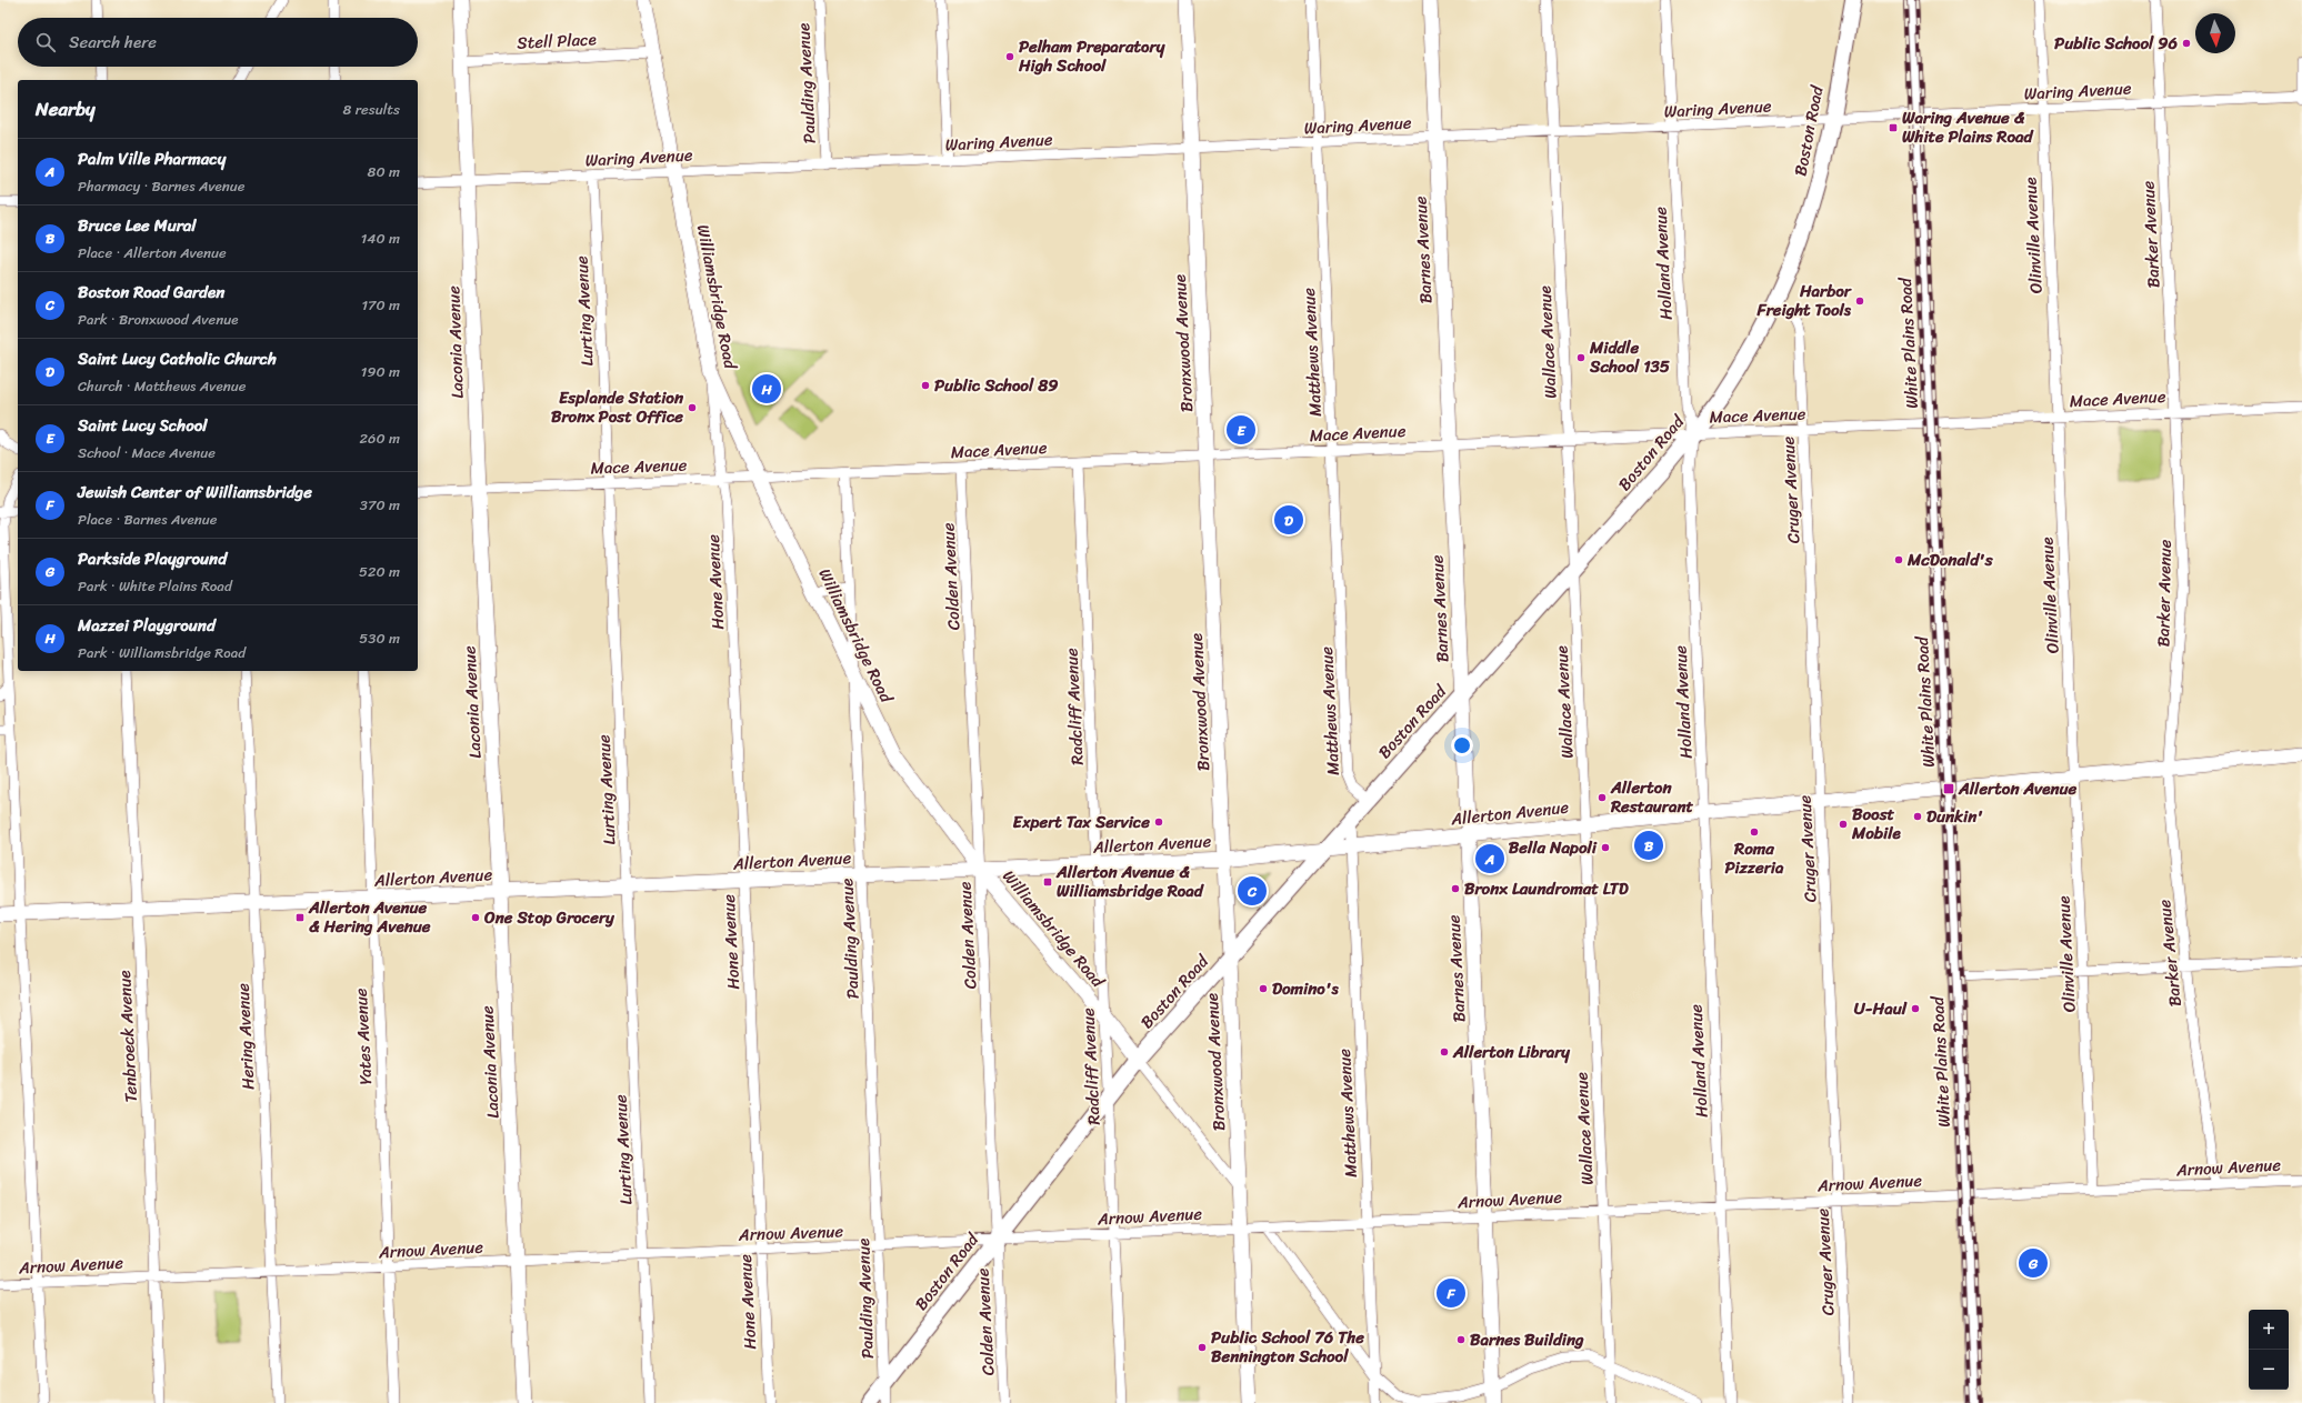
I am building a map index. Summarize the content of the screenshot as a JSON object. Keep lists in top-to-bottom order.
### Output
{
  "streets": {
    "main road": [
      "Boston Road",
      "Barnes Avenue",
      "Williamsbridge Road",
      "Laconia Avenue",
      "Bronxwood Avenue",
      "White Plains Road",
      "Allerton Avenue"
    ],
    "street": [
      "Stell Place",
      "Paulding Avenue",
      "Waring Avenue",
      "Barker Avenue",
      "Olinville Avenue",
      "Holland Avenue",
      "Lurting Avenue",
      "Wallace Avenue",
      "Matthews Avenue",
      "Mace Avenue",
      "Cruger Avenue",
      "Colden Avenue",
      "Hone Avenue",
      "Radcliff Avenue",
      "Tenbroeck Avenue",
      "Hering Avenue",
      "Yates Avenue",
      "Arnow Avenue"
    ]
  },
  "crossings": [
    ["Stell Place", "Williamsbridge Road"],
    ["Stell Place", "Laconia Avenue"],
    ["Paulding Avenue", "Waring Avenue"],
    ["Paulding Avenue", "Boston Road"],
    ["Paulding Avenue", "Williamsbridge Road"],
    ["Paulding Avenue", "Mace Avenue"],
    ["Paulding Avenue", "Allerton Avenue"],
    ["Paulding Avenue", "Arnow Avenue"],
    ["Waring Avenue", "Boston Road"],
    ["Waring Avenue", "Barker Avenue"],
    ["Waring Avenue", "Olinville Avenue"],
    ["Waring Avenue", "Barnes Avenue"],
    ["Waring Avenue", "Holland Avenue"],
    ["Waring Avenue", "Williamsbridge Road"],
    ["Waring Avenue", "Lurting Avenue"],
    ["Waring Avenue", "Laconia Avenue"],
    ["Waring Avenue", "Wallace Avenue"],
    ["Waring Avenue", "Bronxwood Avenue"],
    ["Waring Avenue", "White Plains Road"],
    ["Waring Avenue", "Matthews Avenue"],
    ["Boston Road", "Barnes Avenue"],
    ["Boston Road", "Holland Avenue"],
    ["Boston Road", "Williamsbridge Road"],
    ["Boston Road", "Wallace Avenue"],
    ["Boston Road", "Bronxwood Avenue"],
    ["Boston Road", "Matthews Avenue"],
    ["Boston Road", "Mace Avenue"],
    ["Boston Road", "Cruger Avenue"],
    ["Boston Road", "Colden Avenue"],
    ["Boston Road", "Radcliff Avenue"],
    ["Boston Road", "Allerton Avenue"],
    ["Boston Road", "Arnow Avenue"],
    ["Barker Avenue", "Mace Avenue"],
    ["Barker Avenue", "Allerton Avenue"],
    ["Barker Avenue", "Arnow Avenue"],
    ["Olinville Avenue", "Mace Avenue"],
    ["Olinville Avenue", "Allerton Avenue"],
    ["Olinville Avenue", "Arnow Avenue"],
    ["Barnes Avenue", "Mace Avenue"],
    ["Barnes Avenue", "Allerton Avenue"],
    ["Barnes Avenue", "Arnow Avenue"],
    ["Holland Avenue", "Mace Avenue"],
    ["Holland Avenue", "Allerton Avenue"],
    ["Holland Avenue", "Arnow Avenue"],
    ["Williamsbridge Road", "Bronxwood Avenue"],
    ["Williamsbridge Road", "Mace Avenue"],
    ["Williamsbridge Road", "Colden Avenue"],
    ["Williamsbridge Road", "Hone Avenue"],
    ["Williamsbridge Road", "Radcliff Avenue"],
    ["Williamsbridge Road", "Allerton Avenue"],
    ["Lurting Avenue", "Mace Avenue"],
    ["Lurting Avenue", "Allerton Avenue"],
    ["Lurting Avenue", "Arnow Avenue"],
    ["Laconia Avenue", "Mace Avenue"],
    ["Laconia Avenue", "Allerton Avenue"],
    ["Laconia Avenue", "Arnow Avenue"],
    ["Wallace Avenue", "Mace Avenue"],
    ["Wallace Avenue", "Allerton Avenue"],
    ["Wallace Avenue", "Arnow Avenue"],
    ["Bronxwood Avenue", "Mace Avenue"],
    ["Bronxwood Avenue", "Allerton Avenue"],
    ["Bronxwood Avenue", "Arnow Avenue"],
    ["White Plains Road", "Mace Avenue"],
    ["White Plains Road", "Allerton Avenue"],
    ["White Plains Road", "Arnow Avenue"],
    ["Matthews Avenue", "Mace Avenue"],
    ["Matthews Avenue", "Allerton Avenue"],
    ["Matthews Avenue", "Arnow Avenue"],
    ["Mace Avenue", "Cruger Avenue"],
    ["Mace Avenue", "Colden Avenue"],
    ["Mace Avenue", "Hone Avenue"],
    ["Mace Avenue", "Radcliff Avenue"],
    ["Cruger Avenue", "Allerton Avenue"],
    ["Cruger Avenue", "Arnow Avenue"],
    ["Colden Avenue", "Allerton Avenue"],
    ["Colden Avenue", "Arnow Avenue"],
    ["Hone Avenue", "Allerton Avenue"],
    ["Hone Avenue", "Arnow Avenue"],
    ["Radcliff Avenue", "Allerton Avenue"],
    ["Radcliff Avenue", "Arnow Avenue"],
    ["Allerton Avenue", "Tenbroeck Avenue"],
    ["Allerton Avenue", "Hering Avenue"],
    ["Allerton Avenue", "Yates Avenue"],
    ["Tenbroeck Avenue", "Arnow Avenue"],
    ["Hering Avenue", "Arnow Avenue"],
    ["Yates Avenue", "Arnow Avenue"]
  ],
  "places": {
    "other": [
      "Public School 96",
      "Pelham Preparatory High School",
      "Harbor Freight Tools",
      "Middle School 135",
      "Public School 89",
      "Esplande Station Bronx Post Office",
      "McDonald's",
      "Allerton Restaurant",
      "Dunkin'",
      "Expert Tax Service",
      "Boost Mobile",
      "Roma Pizzeria",
      "Bella Napoli",
      "Bronx Laundromat LTD",
      "One Stop Grocery",
      "Domino's",
      "U-Haul",
      "Allerton Library",
      "Barnes Building",
      "Public School 76 The Bennington School"
    ],
    "transit": [
      "Waring Avenue & White Plains Road",
      "Allerton Avenue",
      "Allerton Avenue & Williamsbridge Road",
      "Allerton Avenue & Hering Avenue"
    ]
  },
  "north": "bottom",
  "page": {
    "search": "Search here",
    "heading": ["Nearby", "8 results"],
    "list": [
      {
        "mark": "A",
        "name": "Palm Ville Pharmacy",
        "note": "Pharmacy · Barnes Avenue",
        "value": "80 m"
      },
      {
        "mark": "B",
        "name": "Bruce Lee Mural",
        "note": "Place · Allerton Avenue",
        "value": "140 m"
      },
      {
        "mark": "C",
        "name": "Boston Road Garden",
        "note": "Park · Bronxwood Avenue",
        "value": "170 m"
      },
      {
        "mark": "D",
        "name": "Saint Lucy Catholic Church",
        "note": "Church · Matthews Avenue",
        "value": "190 m"
      },
      {
        "mark": "E",
        "name": "Saint Lucy School",
        "note": "School · Mace Avenue",
        "value": "260 m"
      },
      {
        "mark": "F",
        "name": "Jewish Center of Williamsbridge",
        "note": "Place · Barnes Avenue",
        "value": "370 m"
      },
      {
        "mark": "G",
        "name": "Parkside Playground",
        "note": "Park · White Plains Road",
        "value": "520 m"
      },
      {
        "mark": "H",
        "name": "Mazzei Playground",
        "note": "Park · Williamsbridge Road",
        "value": "530 m"
      }
    ],
    "pins": [
      "H",
      "E",
      "D",
      "B",
      "A",
      "C",
      "G",
      "F"
    ],
    "map_buttons": ["+", "−"]
  }
}
